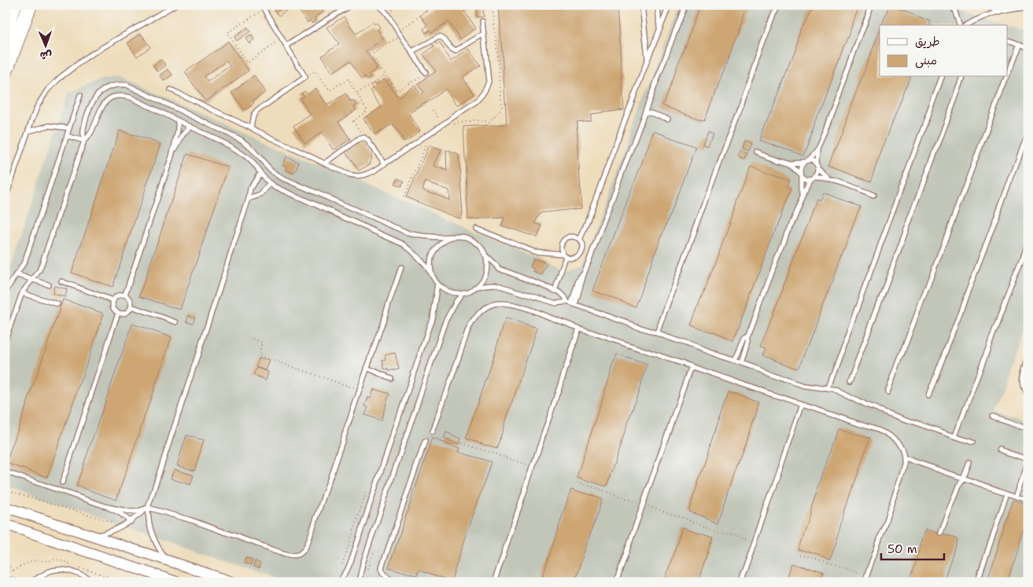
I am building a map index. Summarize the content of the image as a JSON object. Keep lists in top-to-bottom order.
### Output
{
  "legend": ["طريق", "مبنى"],
  "scale_bar": "50 m",
  "north": "bottom"
}
